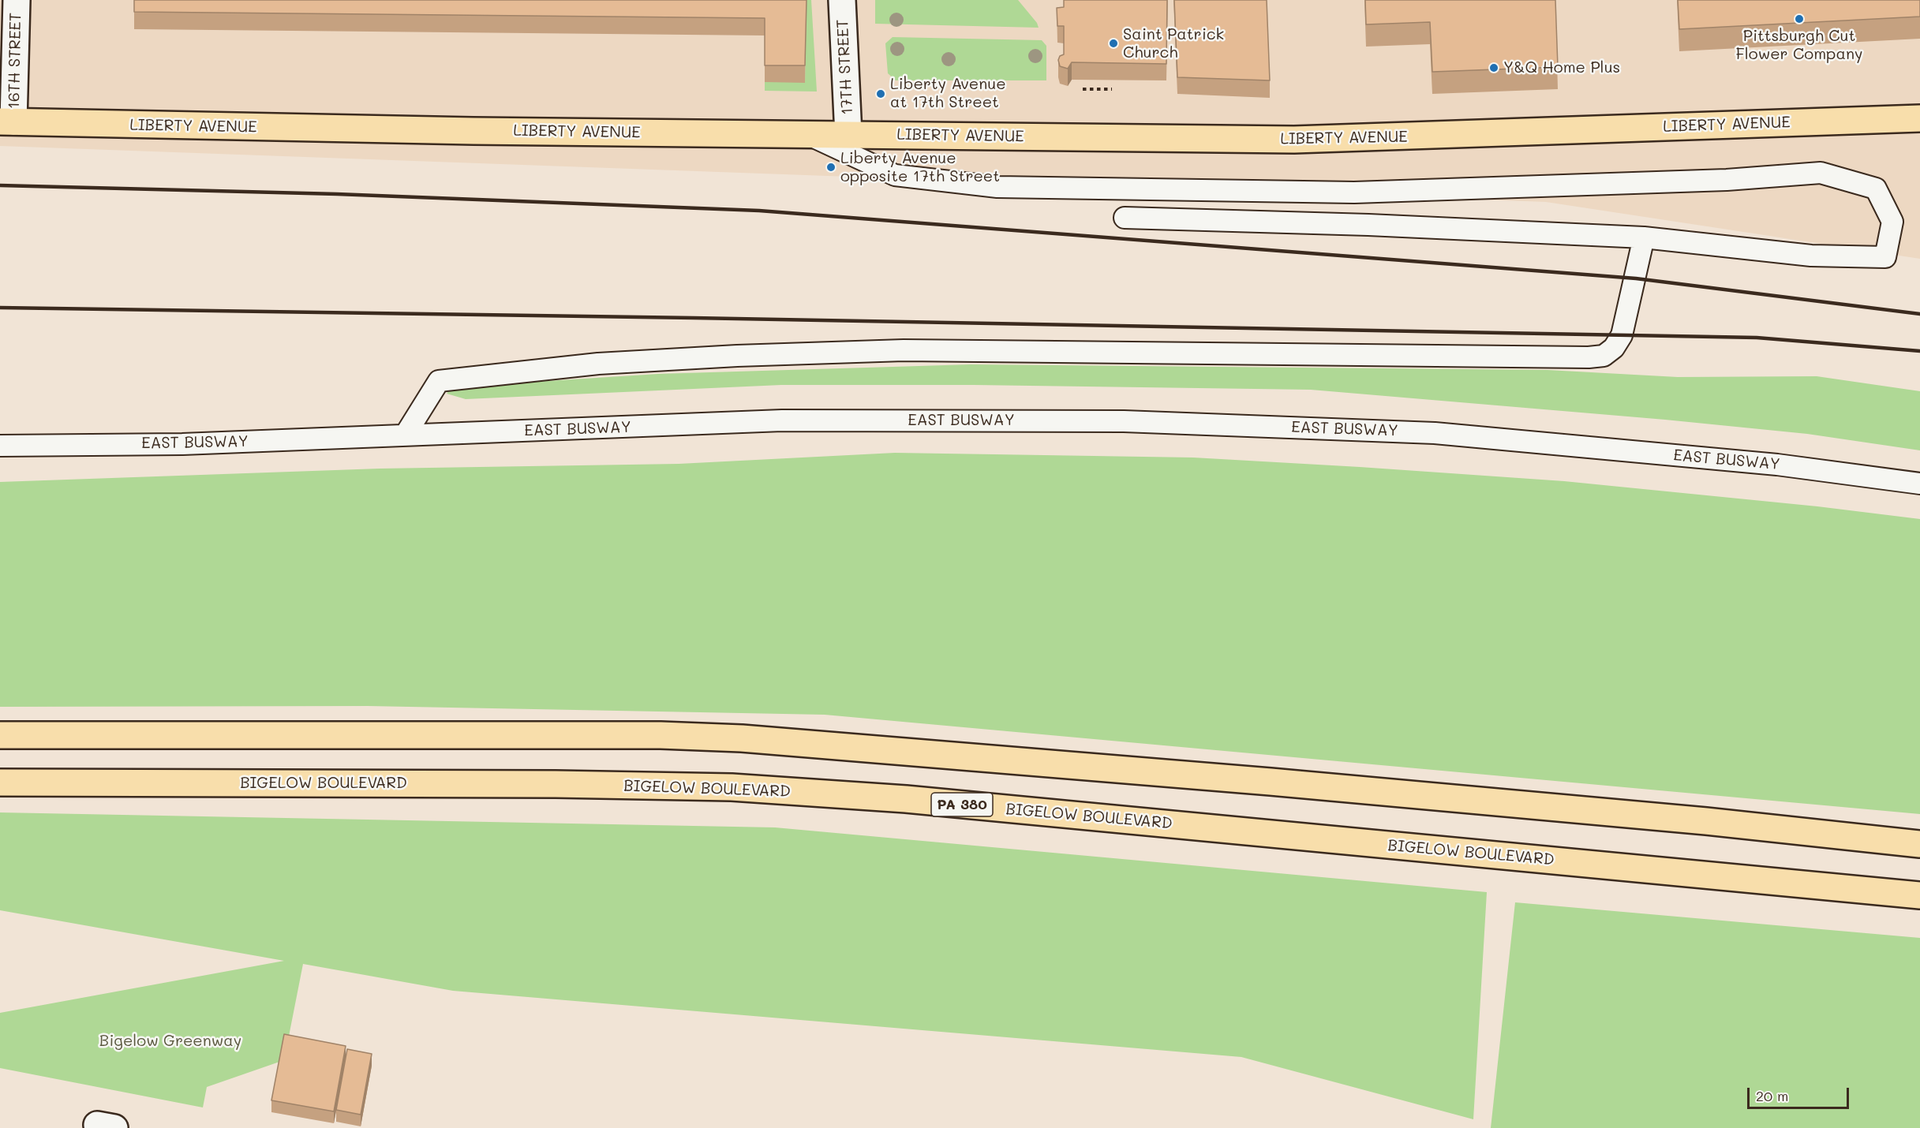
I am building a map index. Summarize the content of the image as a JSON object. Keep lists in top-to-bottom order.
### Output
{
  "streets": {
    "main road": ["LIBERTY AVENUE", "BIGELOW BOULEVARD", "PA 380"],
    "street": ["16TH STREET", "17TH STREET"],
    "lane": ["EAST BUSWAY"]
  },
  "crossings": [
    ["16TH STREET", "LIBERTY AVENUE"],
    ["17TH STREET", "LIBERTY AVENUE"]
  ],
  "parks": ["Bigelow Greenway"],
  "places": [
    "Pittsburgh Cut Flower Company",
    "Saint Patrick Church",
    "Y&Q Home Plus",
    "Liberty Avenue at 17th Street",
    "Liberty Avenue opposite 17th Street"
  ],
  "scale_bar": "20 m"
}
